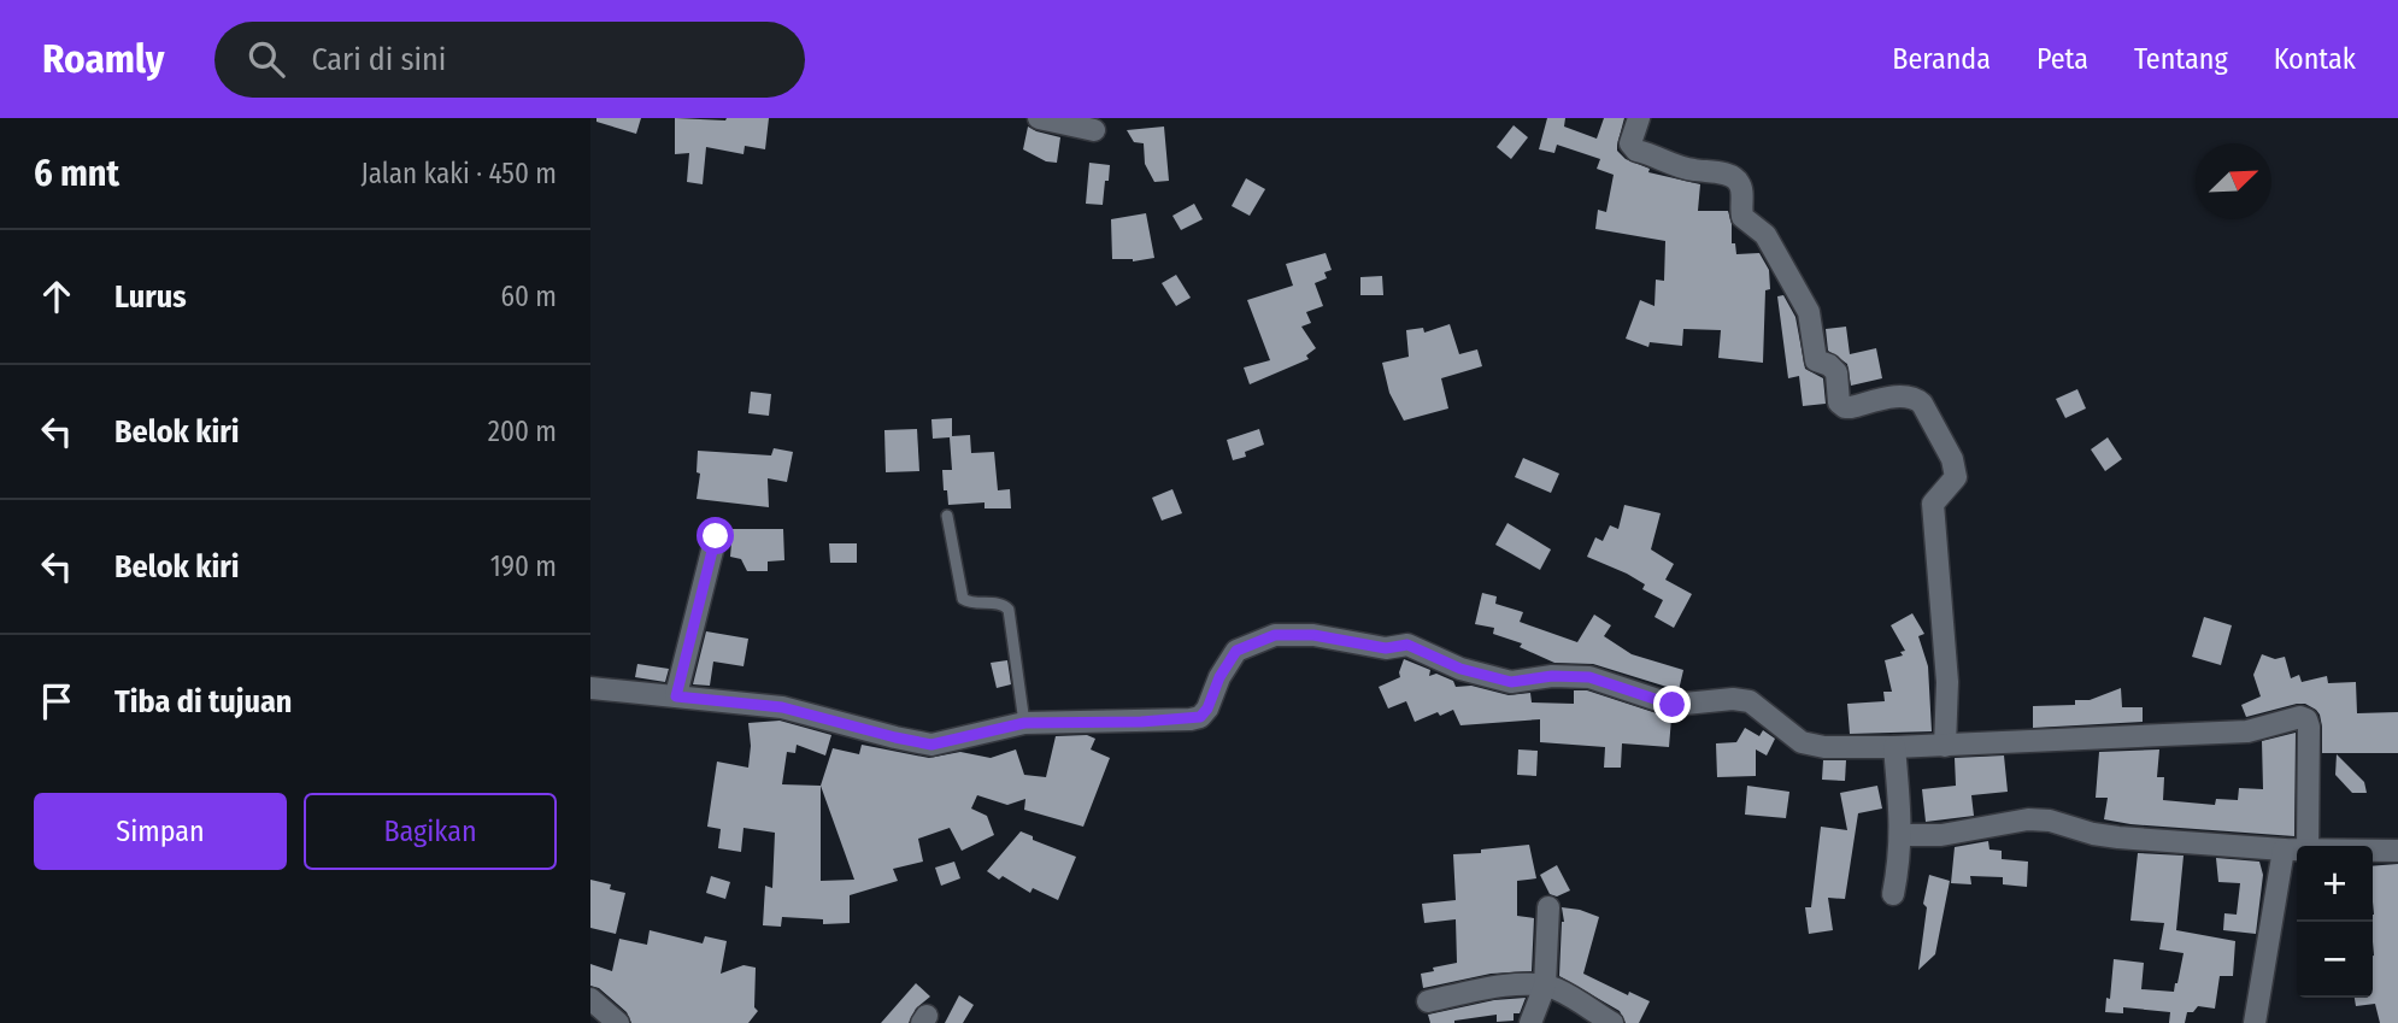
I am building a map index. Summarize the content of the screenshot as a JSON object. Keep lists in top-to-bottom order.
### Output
{
  "north": "top right",
  "page": {
    "header": "Roamly",
    "search": "Cari di sini",
    "nav": [
      "Beranda",
      "Peta",
      "Tentang",
      "Kontak"
    ],
    "heading": ["6 mnt", "Jalan kaki · 450 m"],
    "list": [
      ["Lurus", "60 m"],
      ["Belok kiri", "200 m"],
      ["Belok kiri", "190 m"],
      "Tiba di tujuan"
    ],
    "buttons": ["Simpan", "Bagikan"],
    "map_buttons": ["+", "−"]
  }
}
